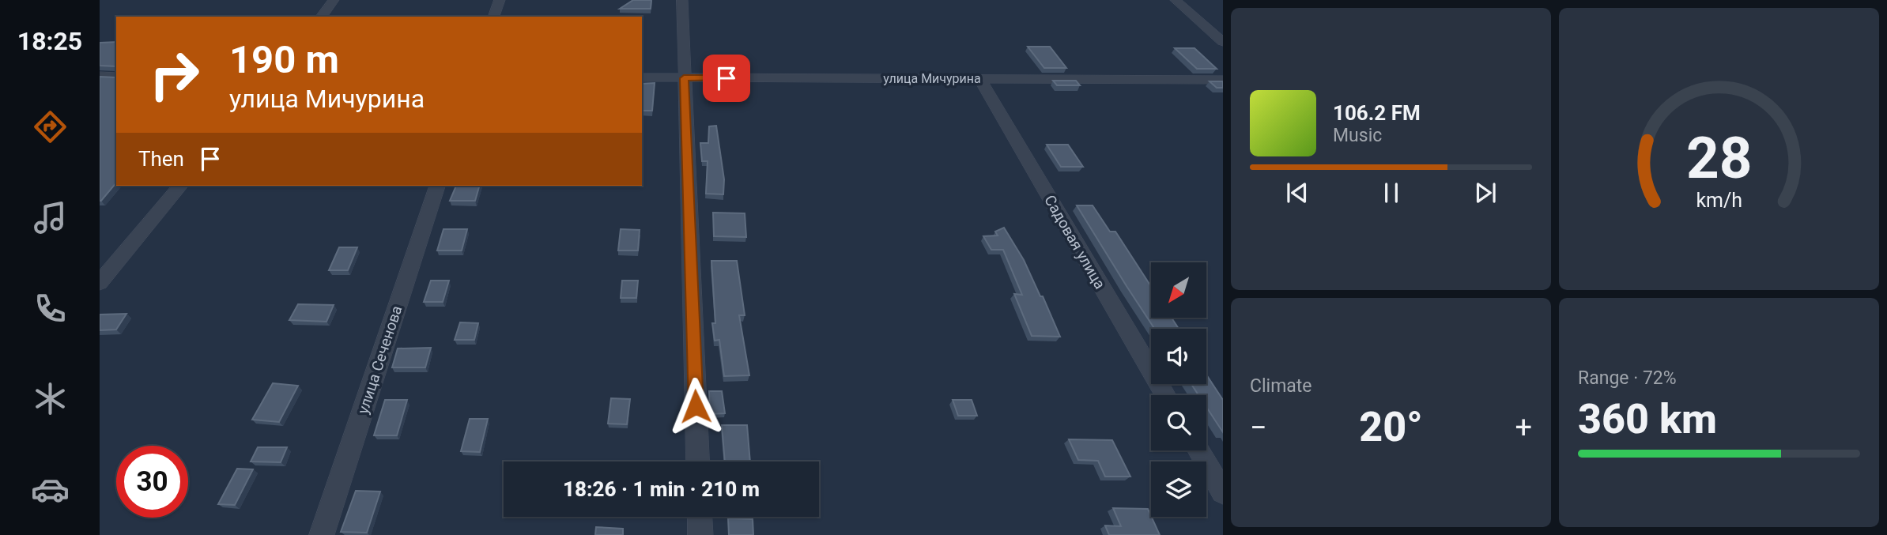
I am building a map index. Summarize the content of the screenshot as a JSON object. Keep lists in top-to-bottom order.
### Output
{
  "streets": {
    "street": ["улица Мичурина", "Садовая улица", "улица Сеченова"]
  },
  "crossings": [
    ["улица Мичурина", "Садовая улица"]
  ],
  "north": "bottom left",
  "page": {
    "tabs": "18:25",
    "turn": ["190 m", "улица Мичурина"],
    "song": ["106.2 FM", "Music"],
    "then": "Then",
    "tile": [
      "Climate",
      ["Range · 72%", "360 km"]
    ],
    "heat": ["−", "20°", "+"],
    "limit": "30",
    "trip": "18:26 · 1 min · 210 m",
    "gauge": ["28", "km/h"]
  }
}
